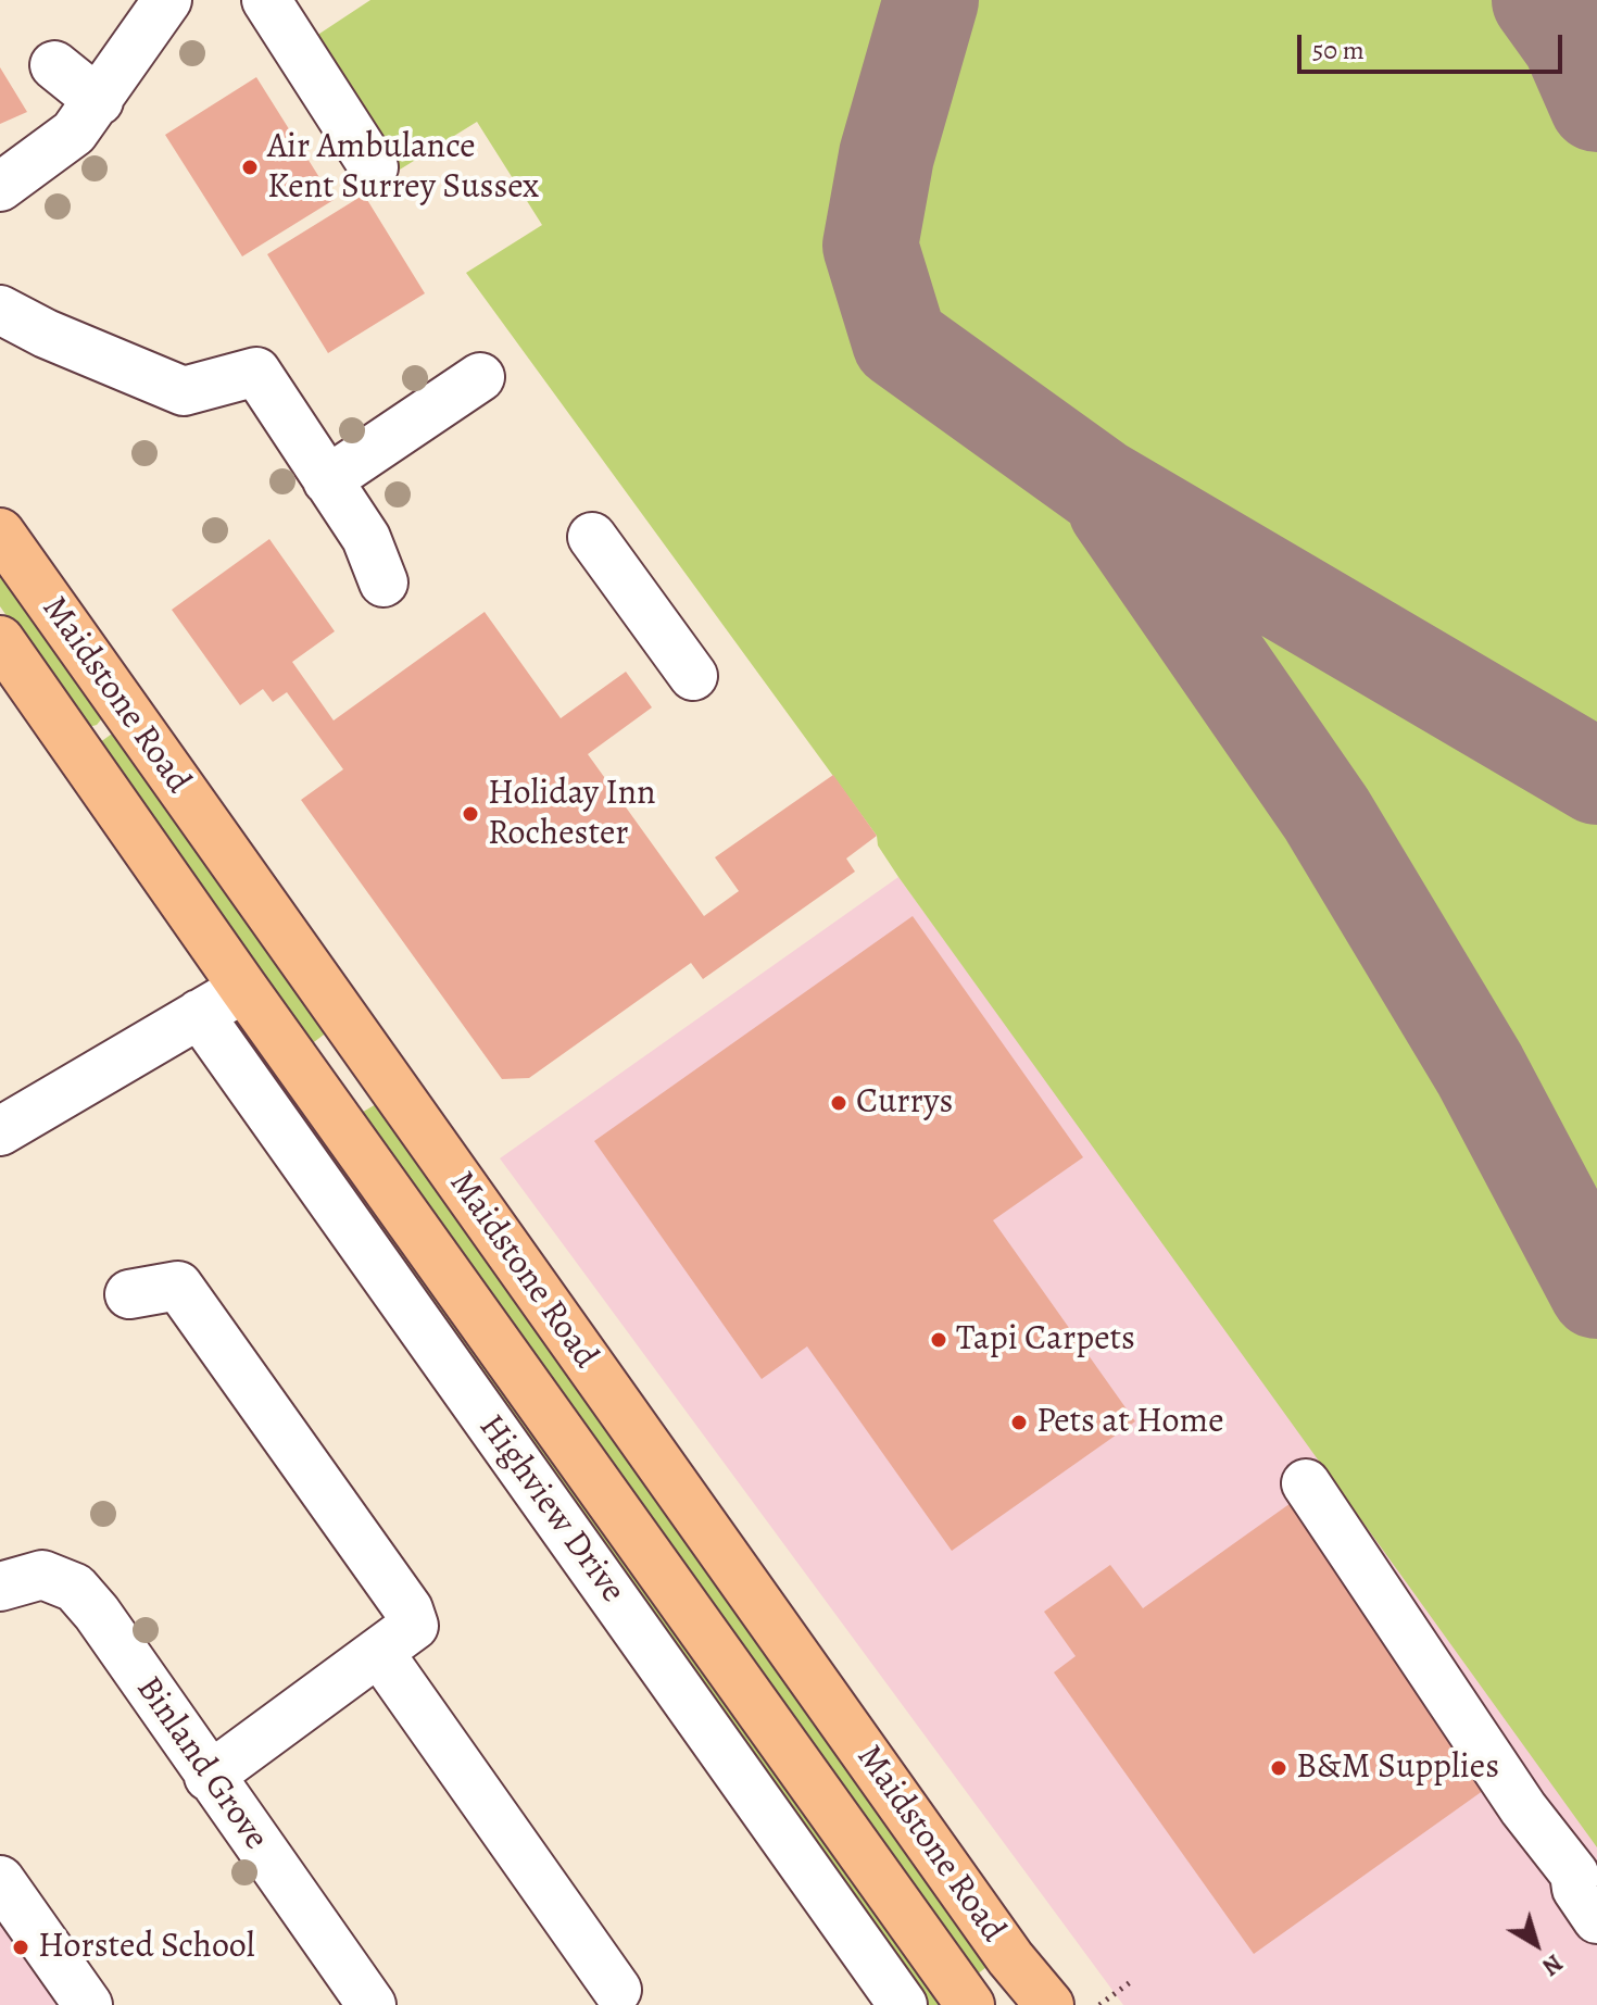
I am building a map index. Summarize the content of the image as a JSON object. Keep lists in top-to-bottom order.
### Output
{
  "streets": {
    "main road": ["Maidstone Road"],
    "street": ["Highview Drive", "Binland Grove"]
  },
  "places": [
    "Air Ambulance Kent Surrey Sussex",
    "Holiday Inn Rochester",
    "Currys",
    "Tapi Carpets",
    "Pets at Home",
    "B&M Supplies",
    "Horsted School"
  ],
  "scale_bar": "50 m",
  "north": "bottom right"
}
